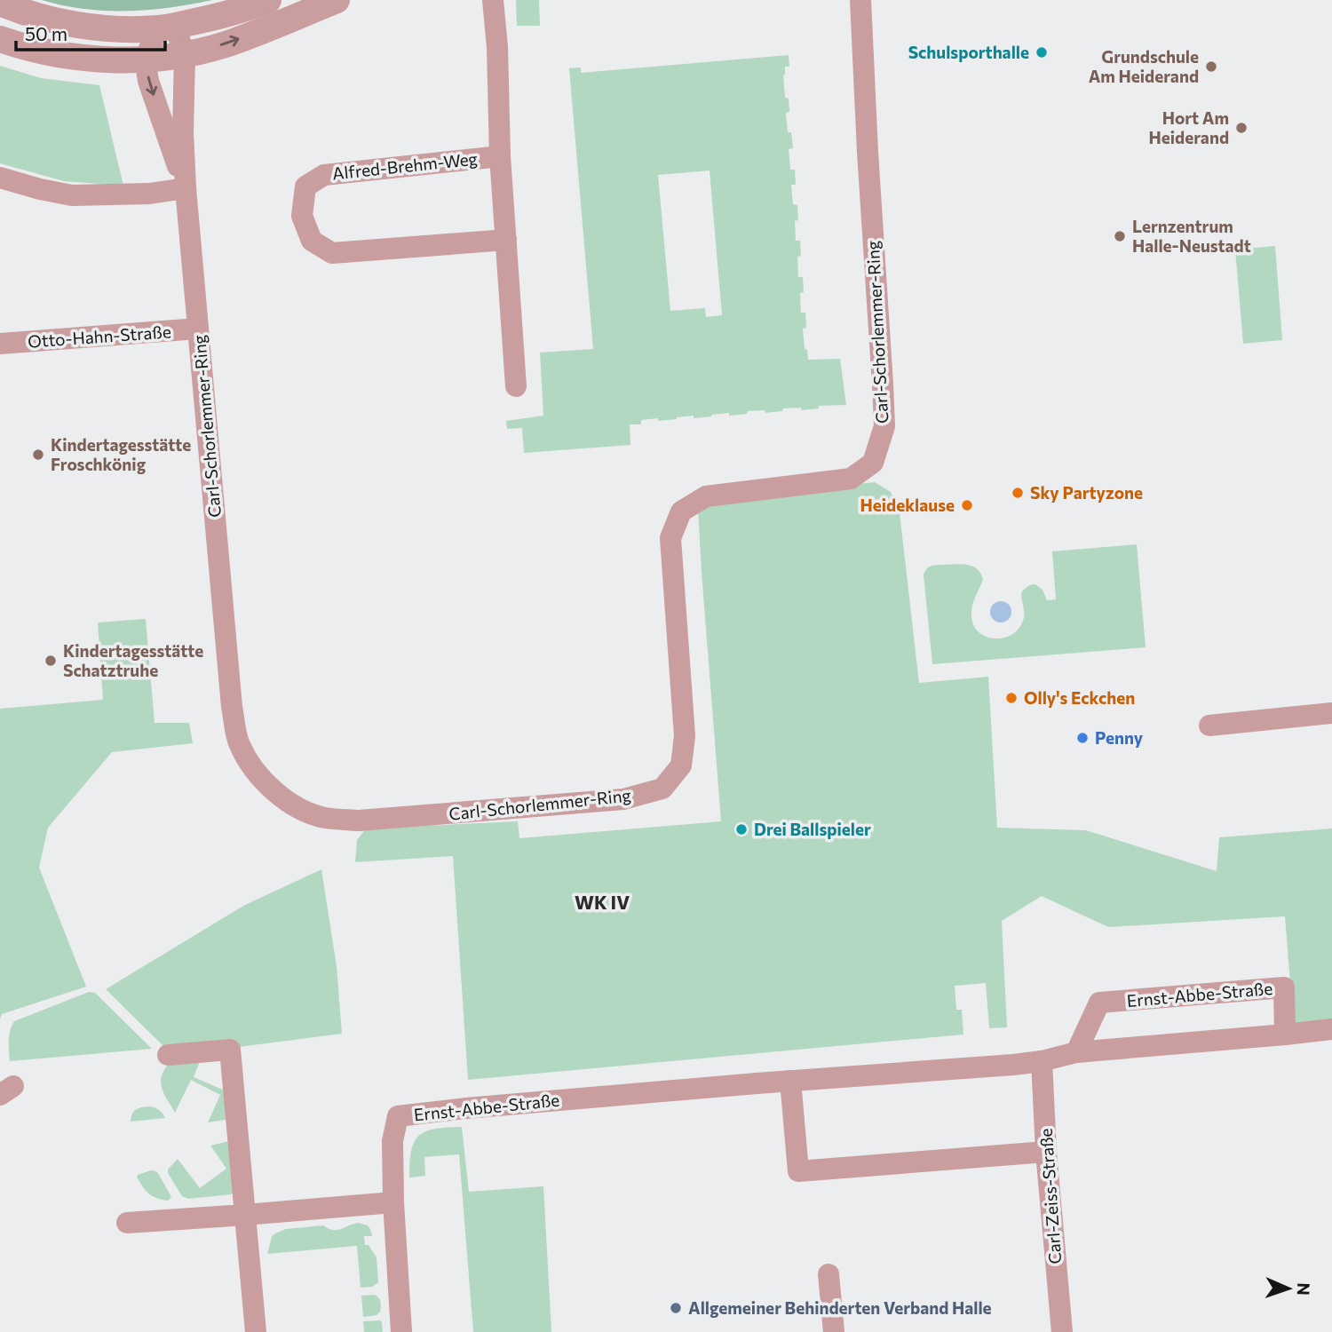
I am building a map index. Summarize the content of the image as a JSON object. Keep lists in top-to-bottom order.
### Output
{
  "streets": {
    "street": [
      "Alfred-Brehm-Weg",
      "Carl-Schorlemmer-Ring",
      "Otto-Hahn-Straße",
      "Ernst-Abbe-Straße",
      "Carl-Zeiss-Straße"
    ]
  },
  "crossings": [
    ["Carl-Schorlemmer-Ring", "Otto-Hahn-Straße"],
    ["Ernst-Abbe-Straße", "Carl-Zeiss-Straße"]
  ],
  "districts": ["WK IV"],
  "places": [
    "Schulsporthalle",
    "Grundschule Am Heiderand",
    "Hort Am Heiderand",
    "Lernzentrum Halle-Neustadt",
    "Kindertagesstätte Froschkönig",
    "Sky Partyzone",
    "Heideklause",
    "Kindertagesstätte Schatztruhe",
    "Olly's Eckchen",
    "Penny",
    "Drei Ballspieler",
    "Allgemeiner Behinderten Verband Halle"
  ],
  "scale_bar": "50 m",
  "north": "right"
}
